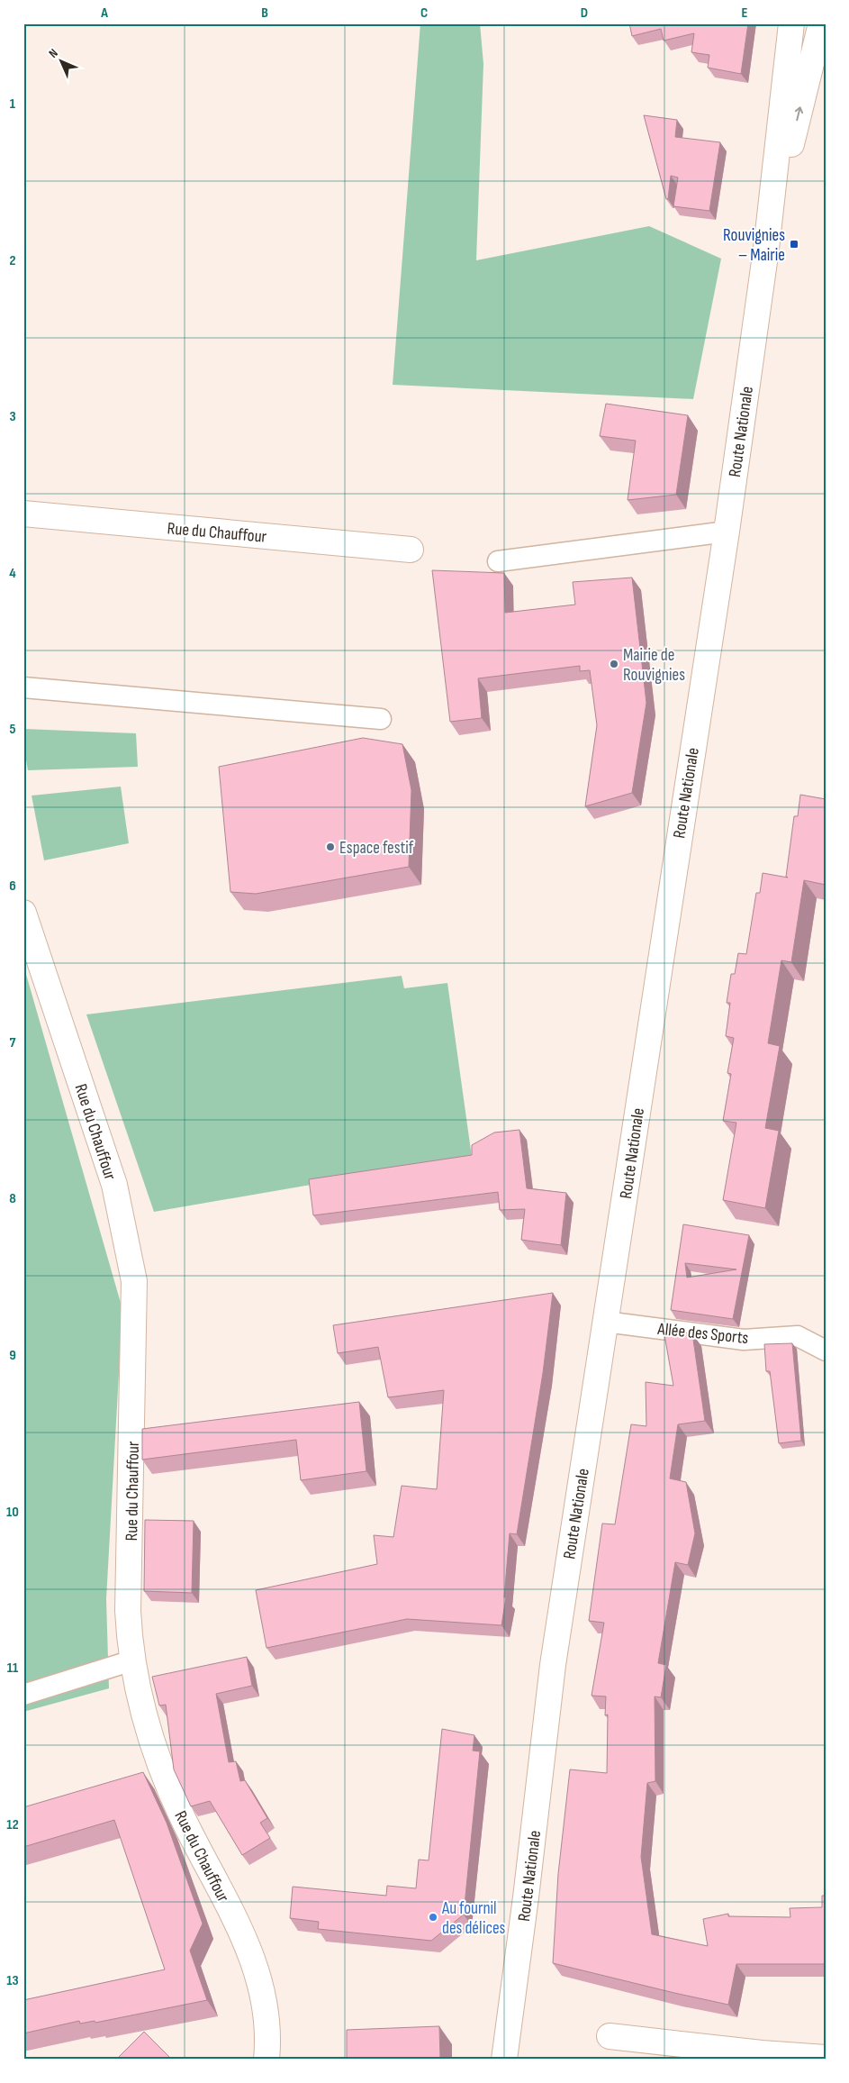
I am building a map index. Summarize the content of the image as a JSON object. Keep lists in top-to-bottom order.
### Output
{
  "streets": {
    "main road": ["Route Nationale", "Rue du Chauffour"],
    "lane": ["Allée des Sports"]
  },
  "crossings": [
    ["Route Nationale", "Allée des Sports"]
  ],
  "places": {
    "transit": ["Rouvignies – Mairie"],
    "other": ["Mairie de Rouvignies", "Espace festif", "Au fournil des délices"]
  },
  "north": "top left",
  "grid": {
    "columns": [
      "A",
      "B",
      "C",
      "D",
      "E"
    ],
    "rows": [
      "1",
      "2",
      "3",
      "4",
      "5",
      "6",
      "7",
      "8",
      "9",
      "10",
      "11",
      "12",
      "13"
    ]
  }
}
